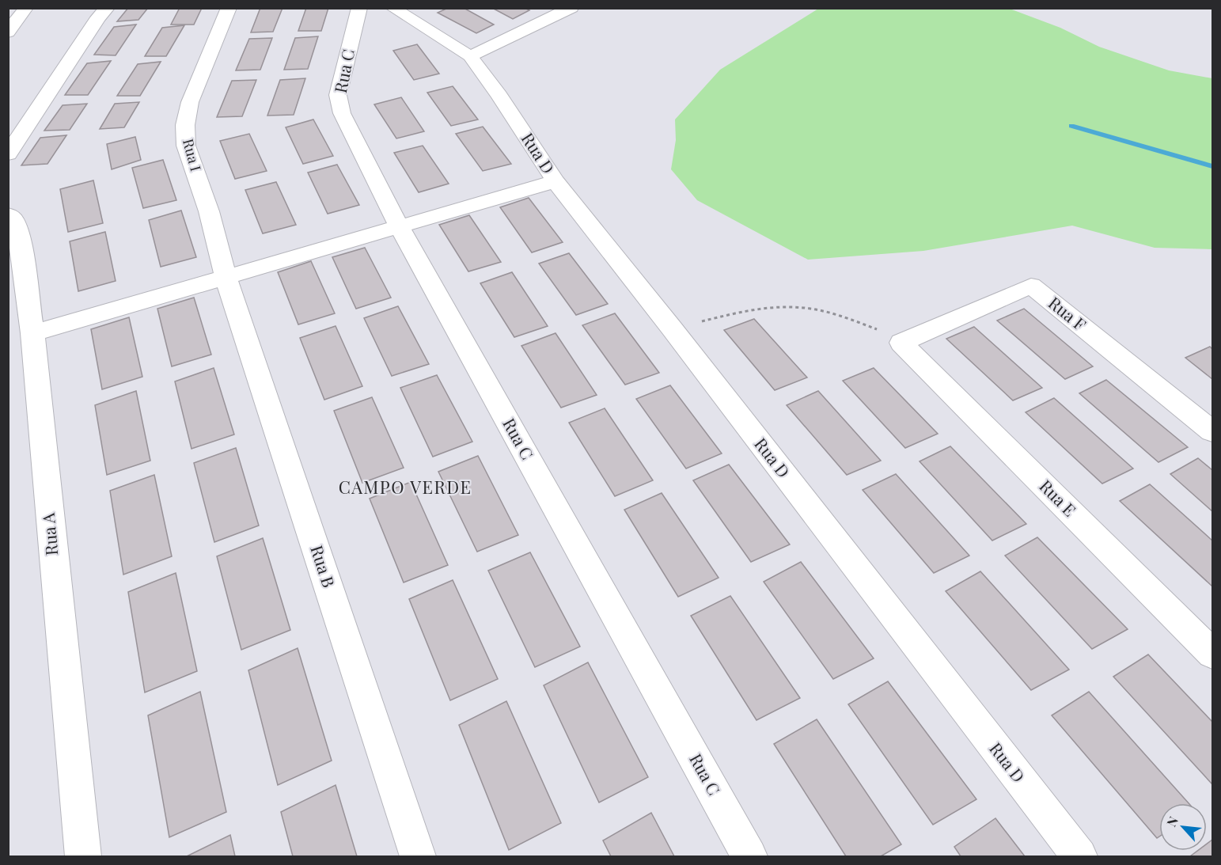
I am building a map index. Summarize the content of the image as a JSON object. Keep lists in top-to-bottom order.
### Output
{
  "streets": {
    "street": [
      "Rua C",
      "Rua D",
      "Rua I",
      "Rua F",
      "Rua E",
      "Rua A",
      "Rua B"
    ]
  },
  "crossings": [
    ["Rua I", "Rua B"],
    ["Rua F", "Rua E"]
  ],
  "districts": ["CAMPO VERDE"],
  "north": "top left"
}
